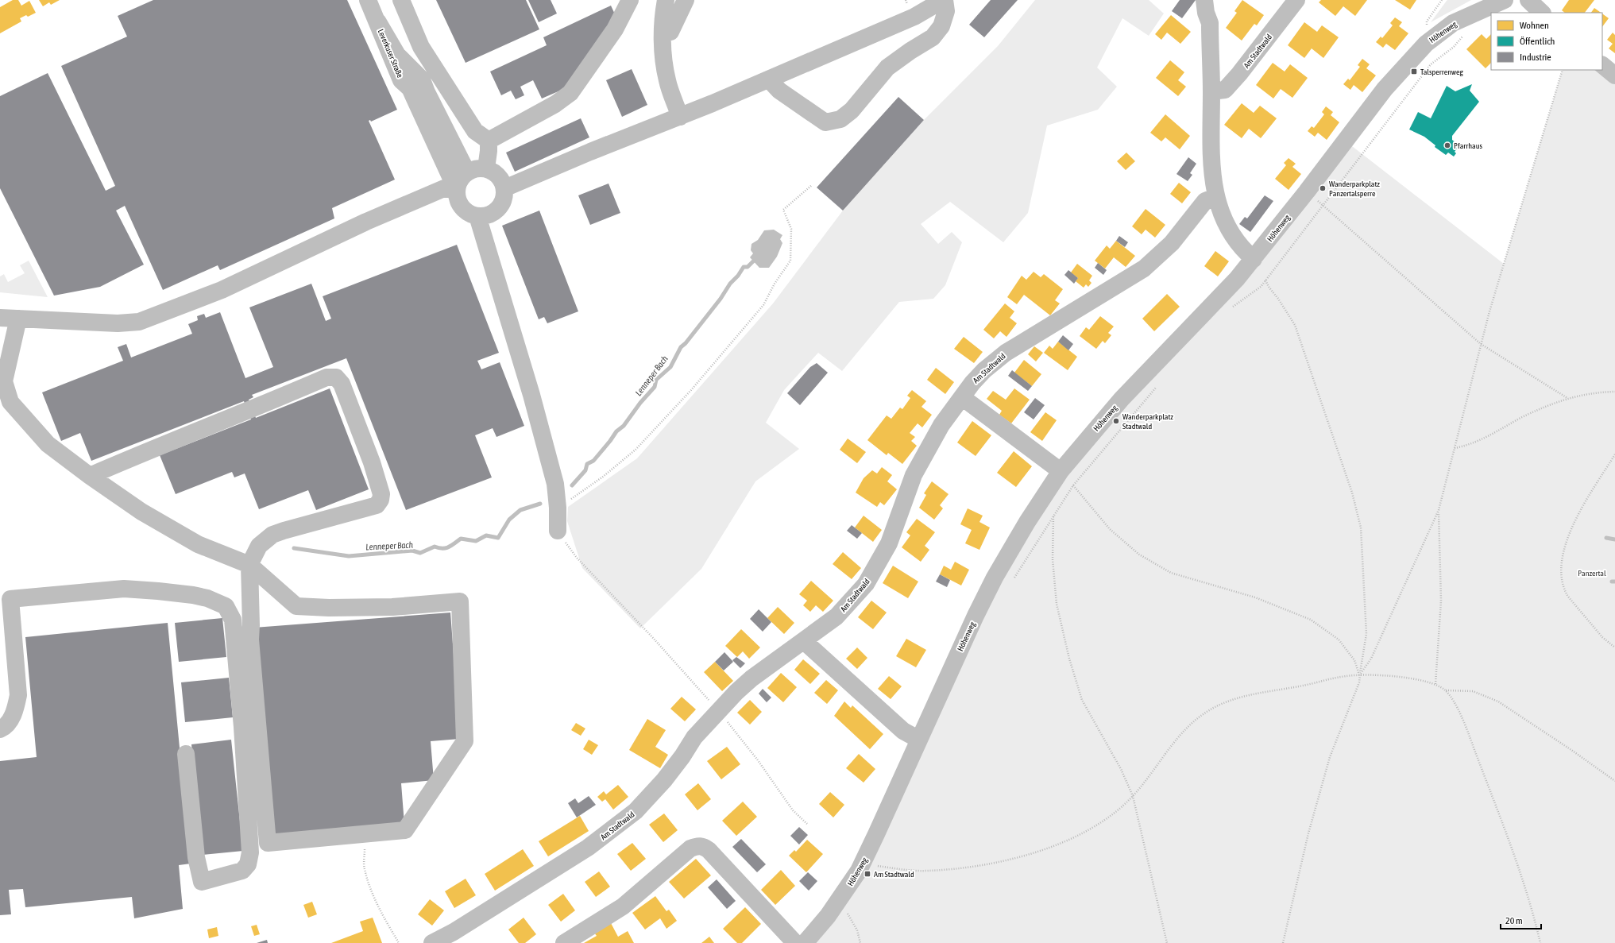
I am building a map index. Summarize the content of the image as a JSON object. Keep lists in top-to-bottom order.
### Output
{
  "streets": {
    "street": ["Höhenweg", "Am Stadtwald", "Leverkuser Straße"]
  },
  "water": ["Lenneper Bach"],
  "parks": ["Panzertal"],
  "places": {
    "transit": ["Talsperrenweg", "Am Stadtwald"],
    "other": ["Pfarrhaus", "Wanderparkplatz Panzertalsperre", "Wanderparkplatz Stadtwald"]
  },
  "legend": ["Wohnen", "Öffentlich", "Industrie"],
  "scale_bar": "20 m"
}
